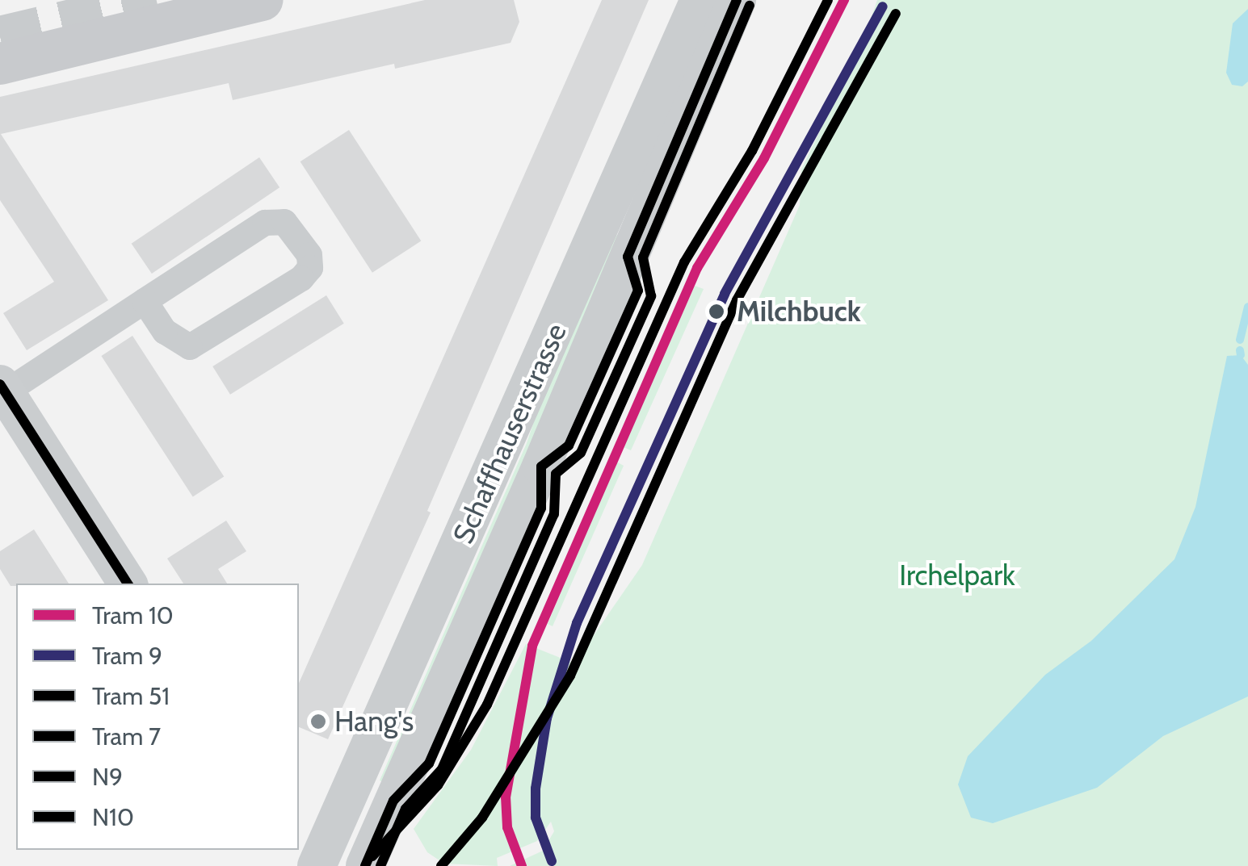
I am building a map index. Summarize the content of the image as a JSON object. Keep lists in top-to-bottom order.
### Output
{
  "streets": {
    "street": ["Schaffhauserstrasse"]
  },
  "parks": ["Irchelpark"],
  "places": ["Milchbuck", "Hang's"],
  "lines": [
    "tram line 10",
    "tram line 51",
    "transit line N9",
    "transit line N10",
    "tram line 9",
    "tram line 7"
  ],
  "legend": [
    "Tram 10",
    "Tram 9",
    "Tram 51",
    "Tram 7",
    "N9",
    "N10"
  ]
}
